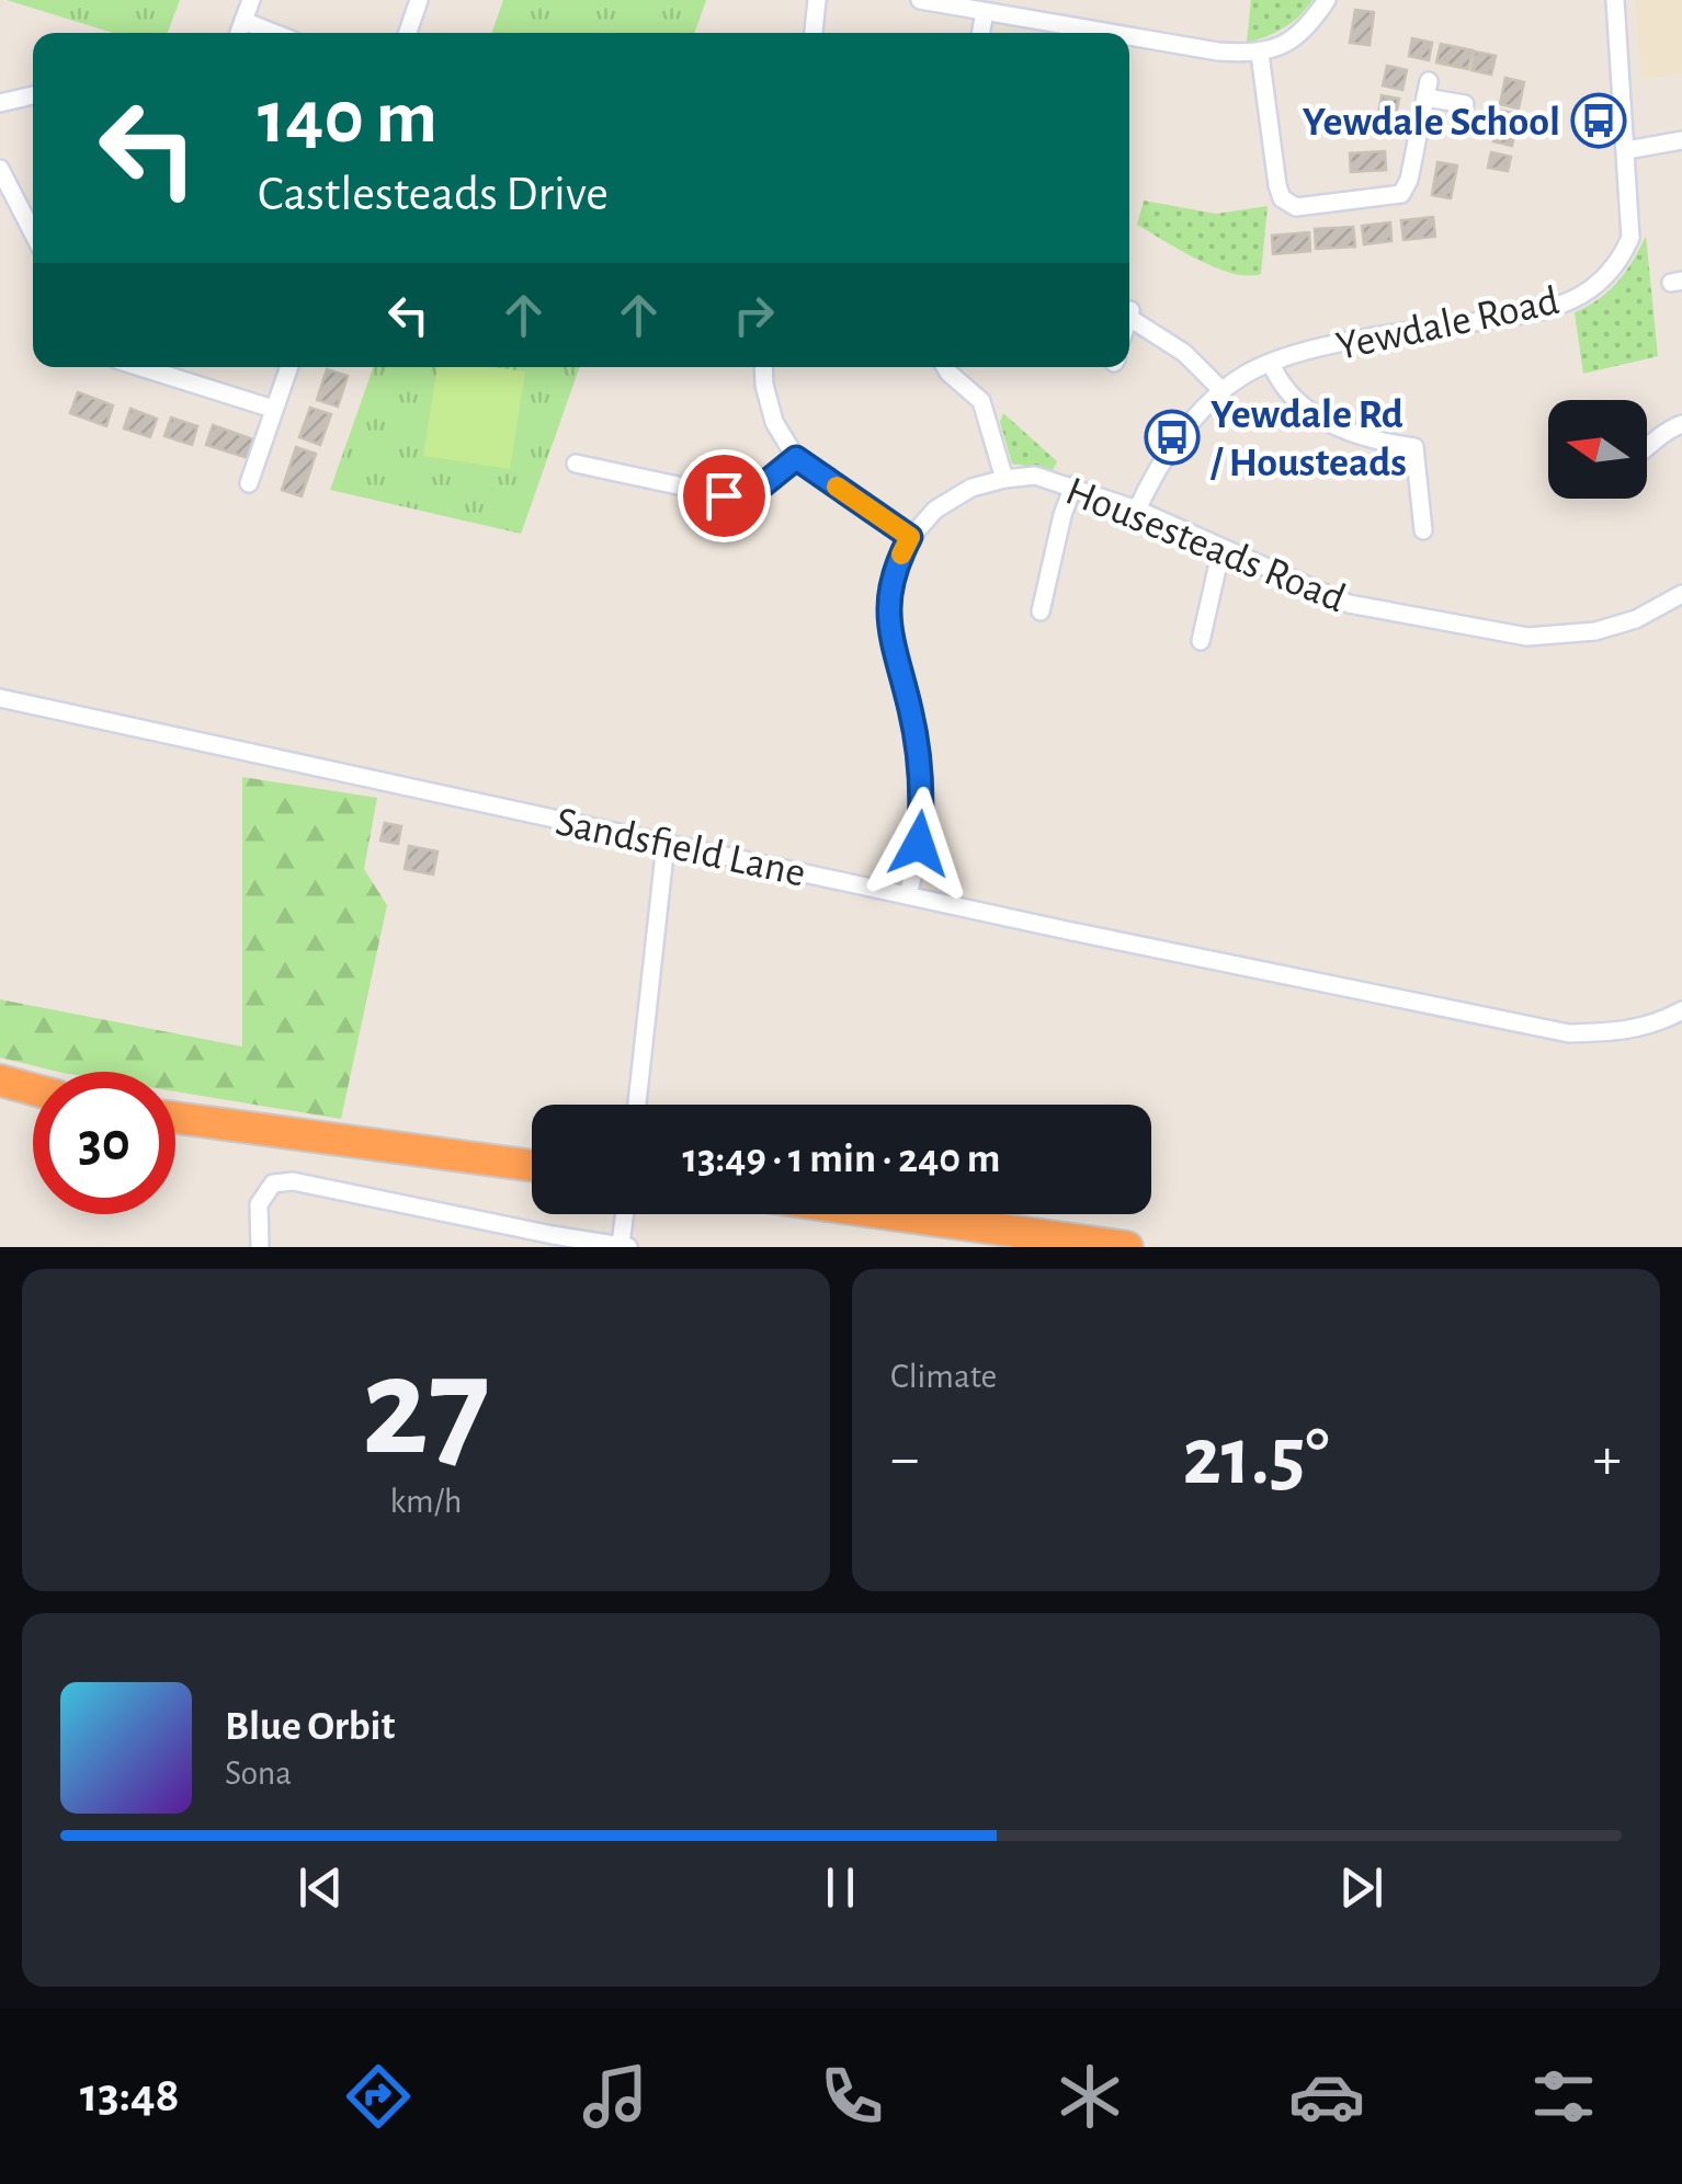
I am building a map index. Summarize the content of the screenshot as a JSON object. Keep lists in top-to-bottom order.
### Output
{
  "streets": {
    "street": ["Yewdale Road", "Housesteads Road", "Sandsfield Lane"]
  },
  "crossings": [
    ["Yewdale Road", "Housesteads Road"],
    ["Housesteads Road", "Sandsfield Lane"]
  ],
  "places": {
    "bus stop": ["Yewdale School", "Yewdale Rd / Housteads"]
  },
  "north": "left",
  "page": {
    "turn": ["140 m", "Castlesteads Drive"],
    "limit": "30",
    "trip": "13:49 · 1 min · 240 m",
    "tile": [
      ["27", "km/h"],
      "Climate"
    ],
    "heat": ["−", "21.5°", "+"],
    "song": ["Blue Orbit", "Sona"],
    "tabs": "13:48"
  }
}
